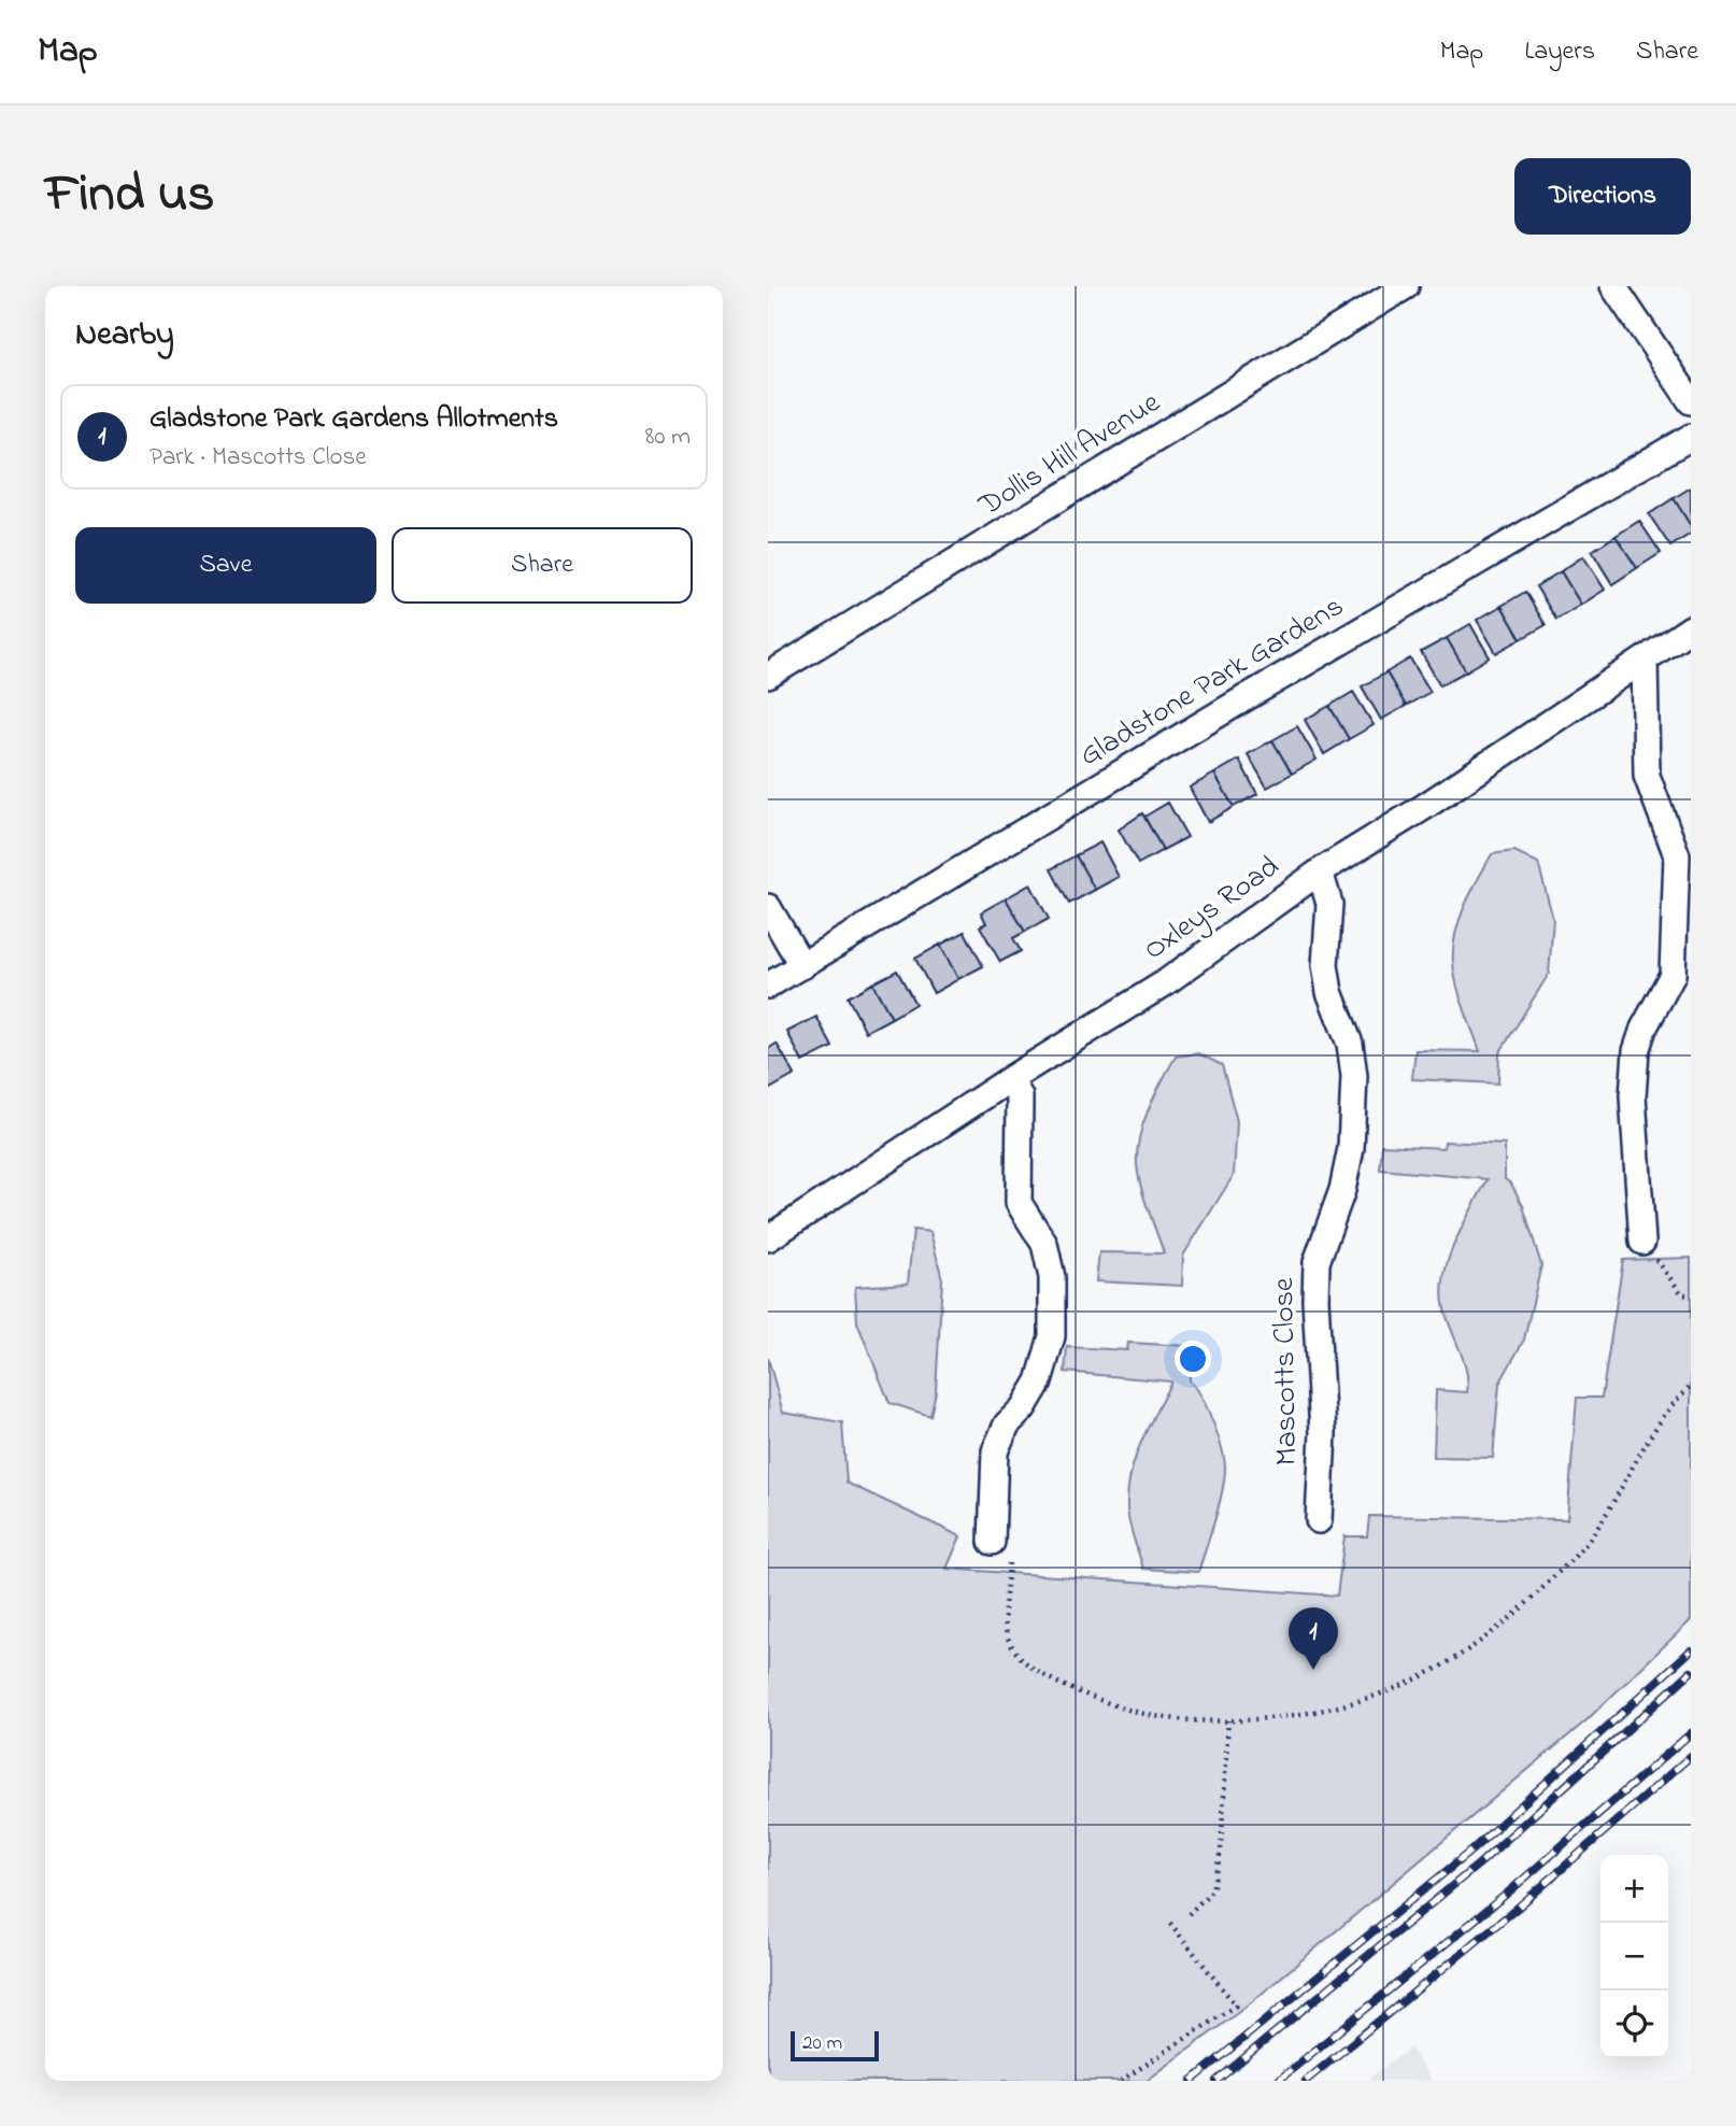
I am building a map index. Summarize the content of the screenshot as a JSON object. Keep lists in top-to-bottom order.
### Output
{
  "streets": {
    "street": [
      "Dollis Hill Avenue",
      "Gladstone Park Gardens",
      "Oxleys Road",
      "Mascotts Close"
    ]
  },
  "crossings": [
    ["Oxleys Road", "Mascotts Close"]
  ],
  "scale_bar": "20 m",
  "page": {
    "header": "Map",
    "nav": ["Map", "Layers", "Share"],
    "title": "Find us",
    "buttons": [
      "Directions",
      ["Save", "Share"]
    ],
    "heading": "Nearby",
    "list": [
      {
        "mark": "1",
        "name": "Gladstone Park Gardens Allotments",
        "note": "Park · Mascotts Close",
        "value": "80 m"
      }
    ],
    "pins": "1",
    "map_buttons": ["+", "−"],
    "scale": "20 m"
  }
}
